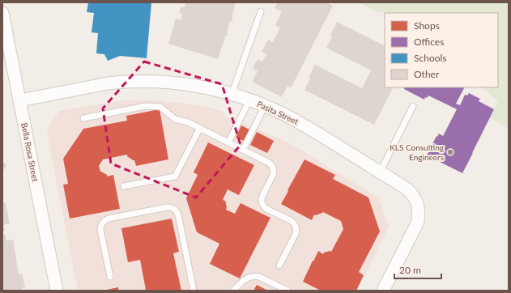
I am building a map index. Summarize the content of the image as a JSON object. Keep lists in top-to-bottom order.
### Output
{
  "streets": {
    "street": ["Pasita Street", "Bella Rosa Street"]
  },
  "crossings": [
    ["Pasita Street", "Bella Rosa Street"]
  ],
  "places": ["KLS Consulting Engineers"],
  "legend": [
    "Shops",
    "Offices",
    "Schools",
    "Other"
  ],
  "scale_bar": "20 m"
}
